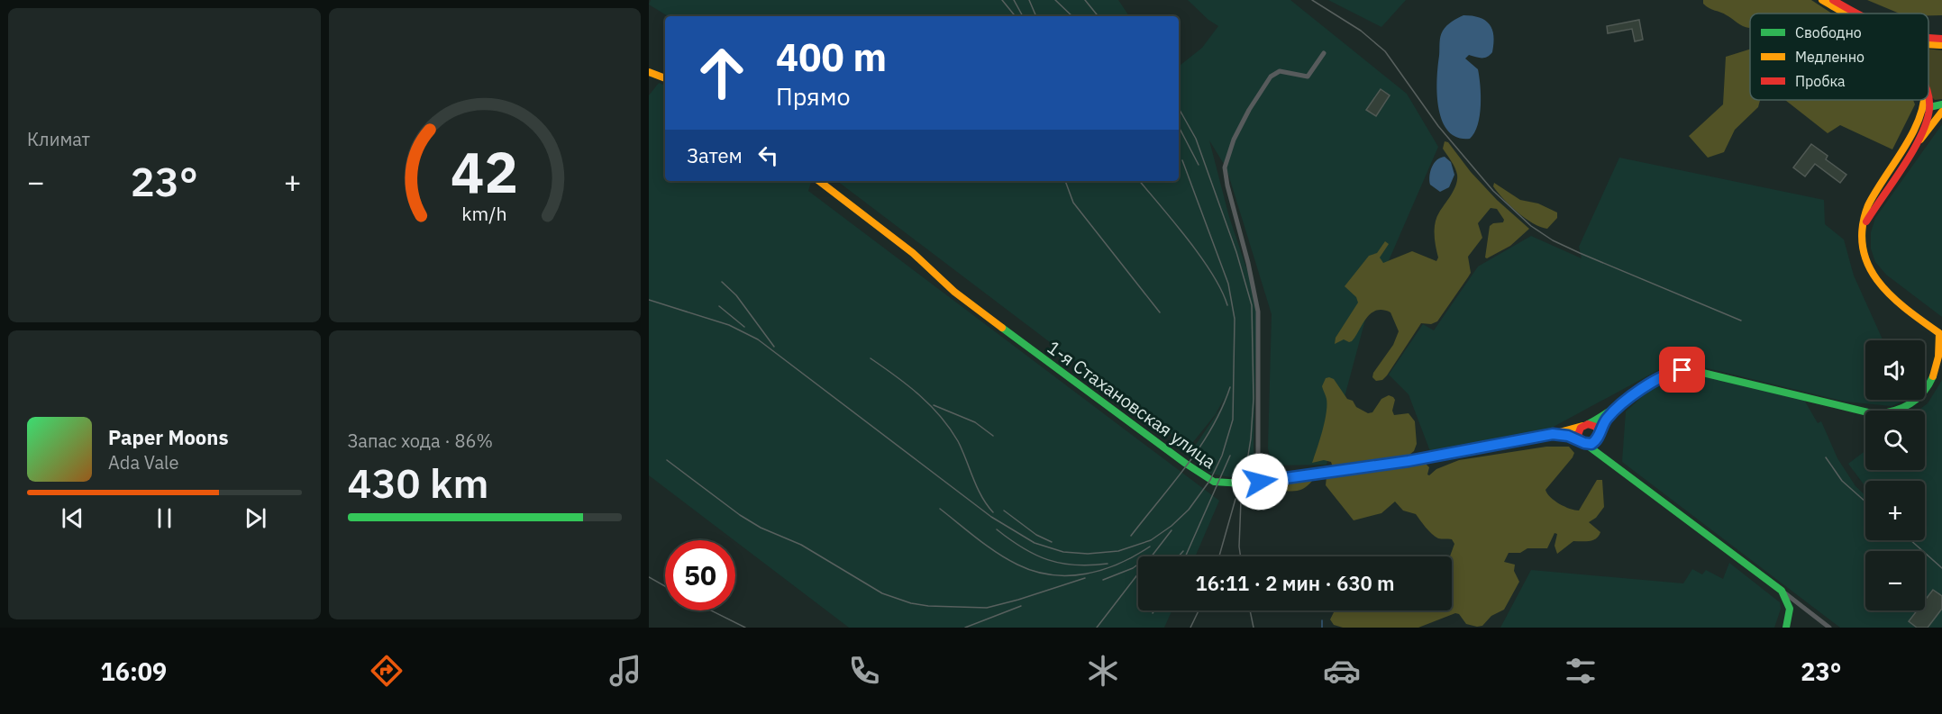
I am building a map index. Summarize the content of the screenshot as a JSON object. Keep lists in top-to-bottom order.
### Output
{
  "streets": {
    "main road": ["1-я Стахановская улица"]
  },
  "legend": ["Свободно", "Медленно", "Пробка"],
  "page": {
    "tile": [
      "Климат",
      ["Запас хода · 86%", "430 km"]
    ],
    "turn": ["400 m", "Прямо"],
    "then": "Затем",
    "heat": ["−", "23°", "+"],
    "map_buttons": ["+", "−"],
    "song": ["Paper Moons", "Ada Vale"],
    "limit": "50",
    "trip": "16:11 · 2 мин · 630 m",
    "tabs": ["16:09", "23°"],
    "gauge": ["42", "km/h"]
  }
}
